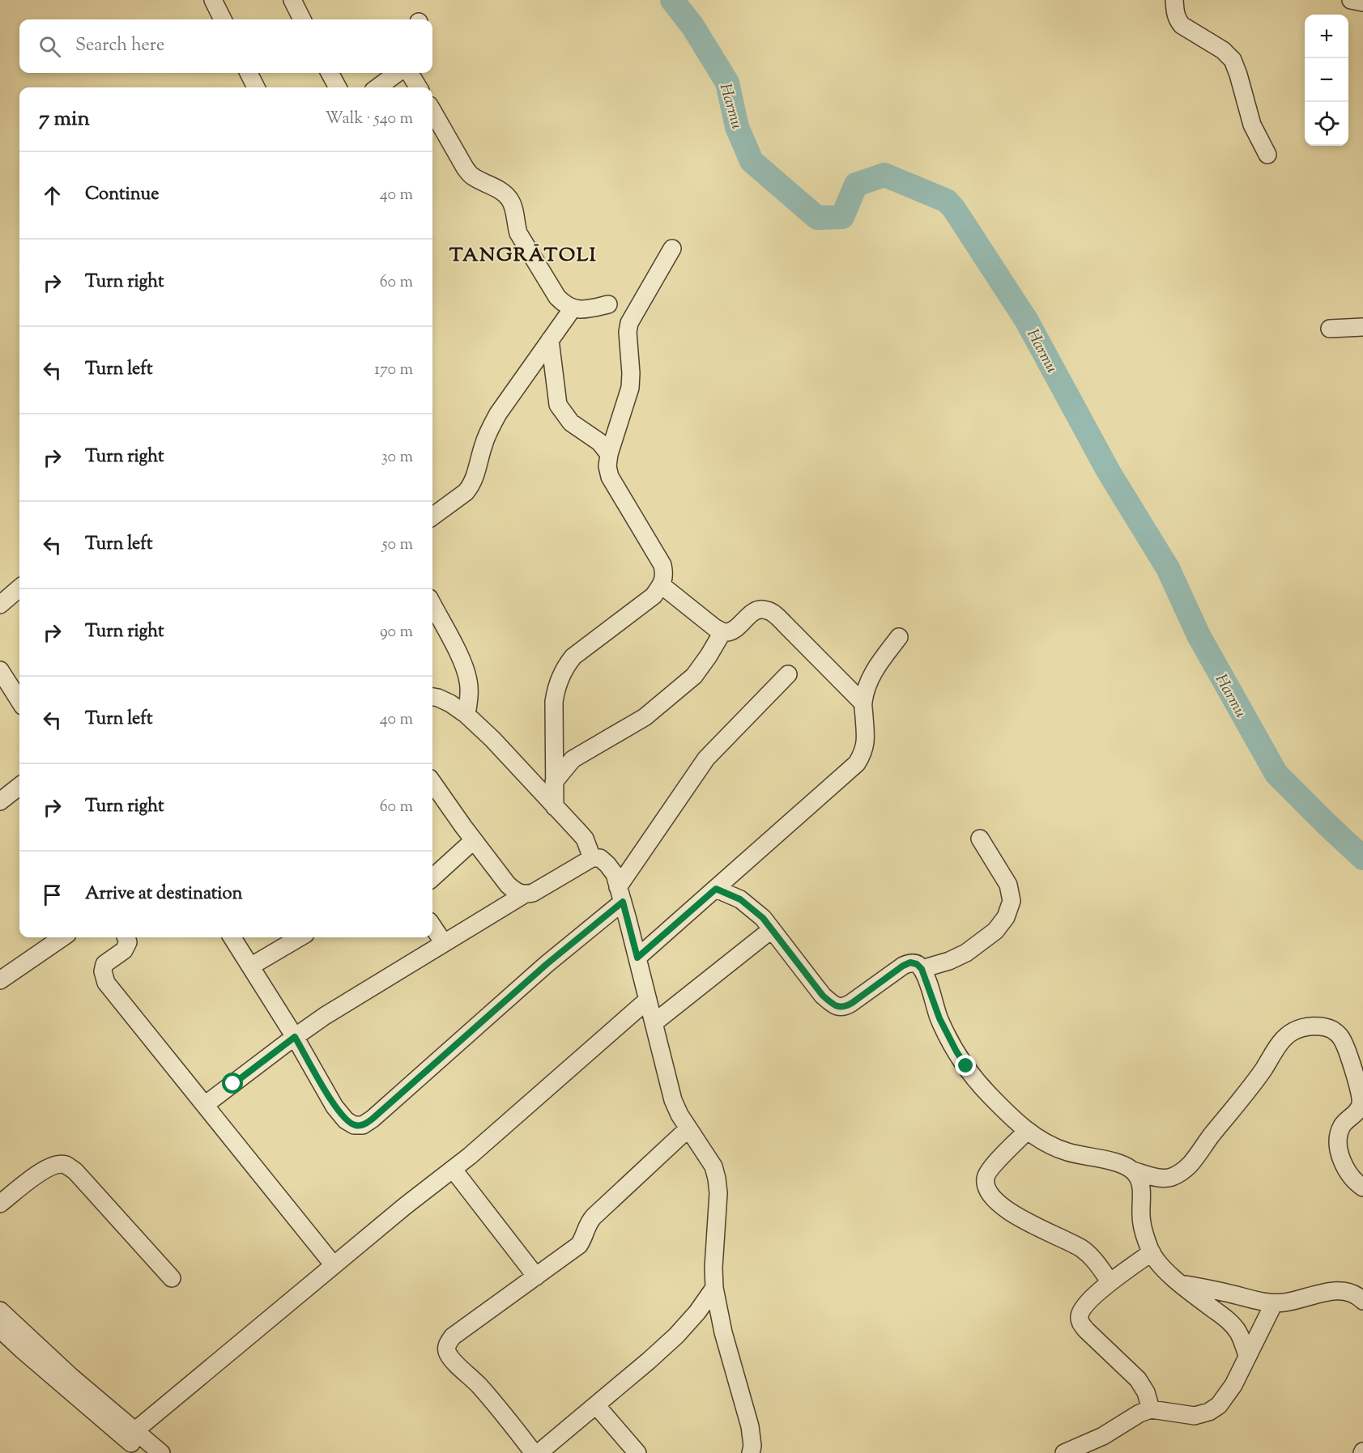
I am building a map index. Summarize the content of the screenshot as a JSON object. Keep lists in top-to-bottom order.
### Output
{
  "districts": ["TANGRĀTOLI"],
  "water": ["Harmu"],
  "page": {
    "map_buttons": ["+", "−"],
    "search": "Search here",
    "heading": ["7 min", "Walk · 540 m"],
    "list": [
      ["Continue", "40 m"],
      ["Turn right", "60 m"],
      ["Turn left", "170 m"],
      ["Turn right", "30 m"],
      ["Turn left", "50 m"],
      ["Turn right", "90 m"],
      ["Turn left", "40 m"],
      ["Turn right", "60 m"],
      "Arrive at destination"
    ]
  }
}
